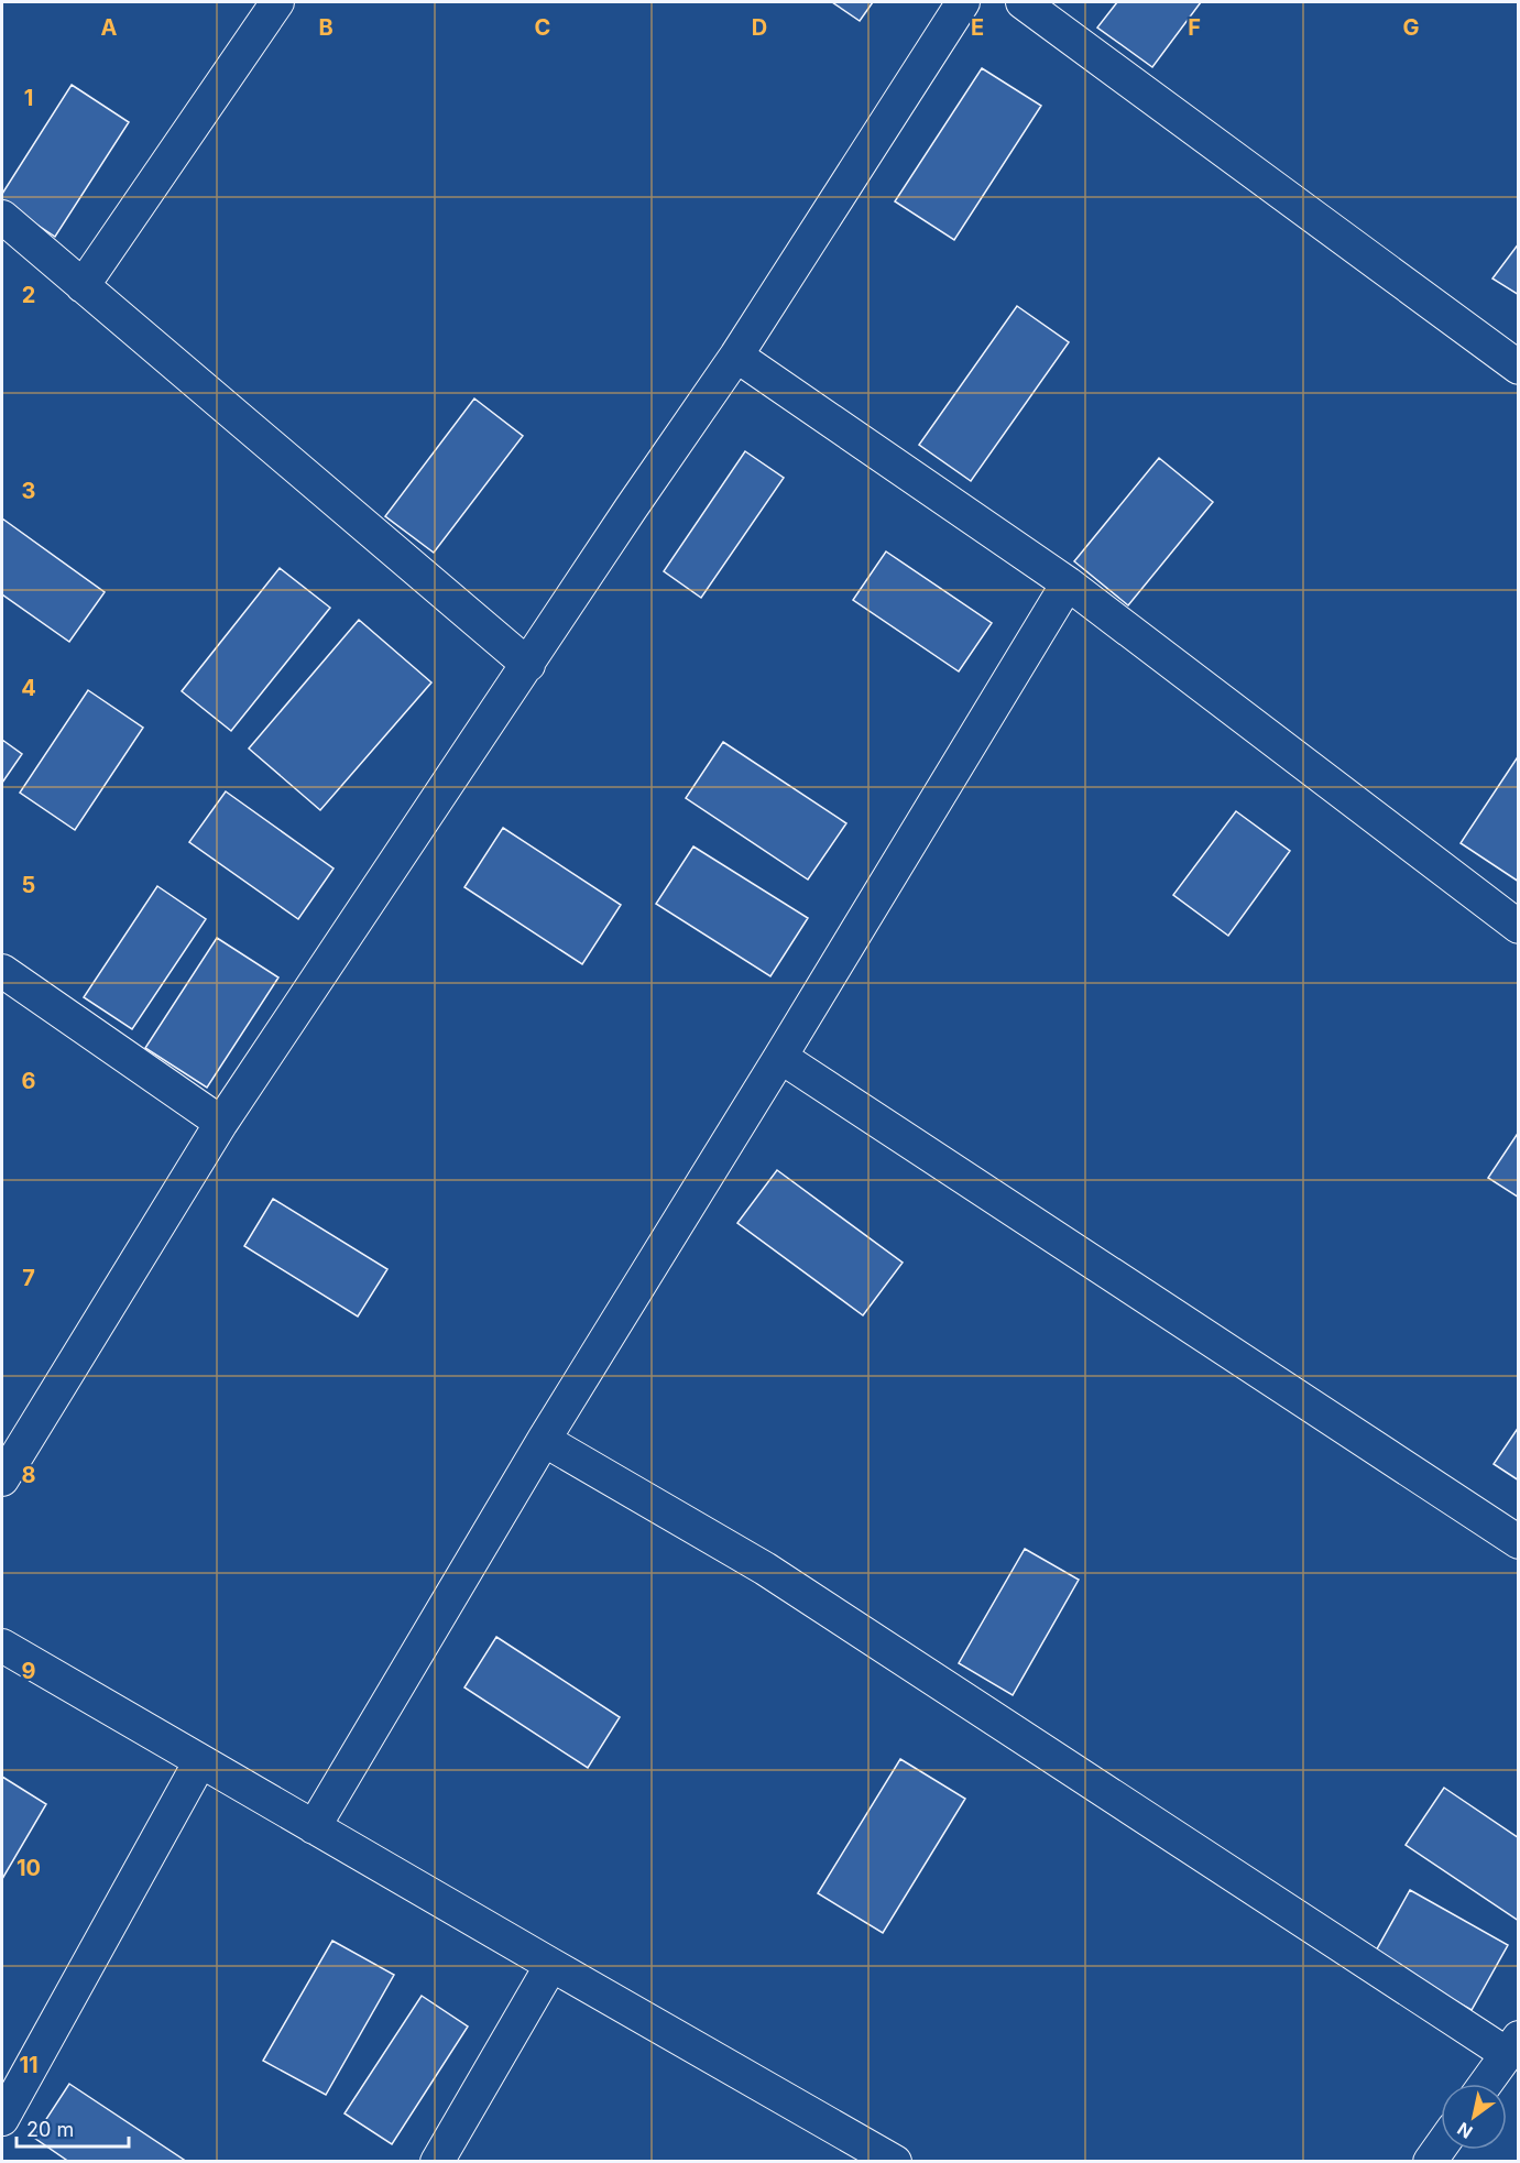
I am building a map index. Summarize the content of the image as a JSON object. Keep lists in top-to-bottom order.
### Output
{
  "scale_bar": "20 m",
  "north": "bottom left",
  "grid": {
    "columns": [
      "A",
      "B",
      "C",
      "D",
      "E",
      "F",
      "G"
    ],
    "rows": [
      "1",
      "2",
      "3",
      "4",
      "5",
      "6",
      "7",
      "8",
      "9",
      "10",
      "11"
    ]
  }
}
